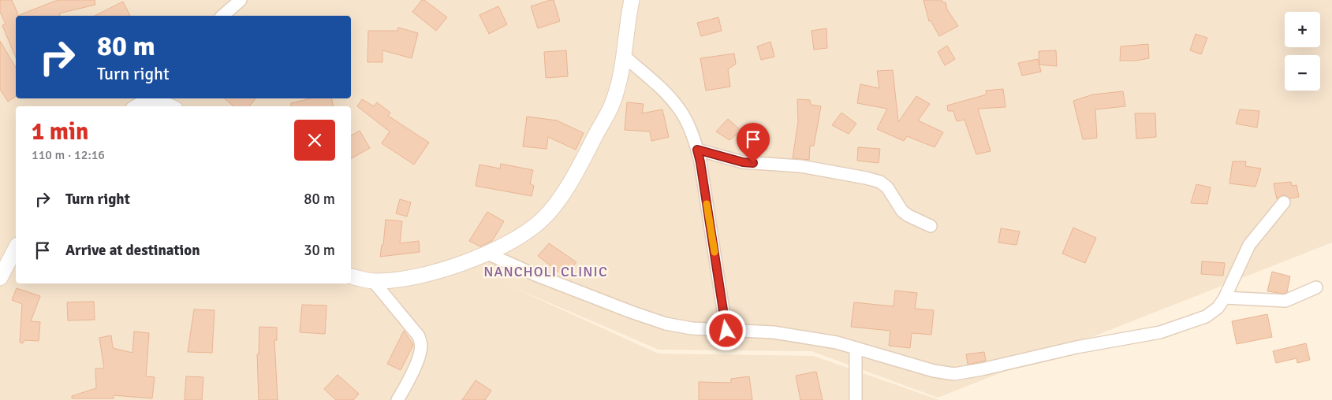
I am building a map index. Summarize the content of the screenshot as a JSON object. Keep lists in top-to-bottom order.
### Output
{
  "districts": ["NANCHOLI CLINIC"],
  "page": {
    "map_buttons": ["+", "−"],
    "turn": ["80 m", "Turn right"],
    "heading": ["1 min", "110 m · 12:16"],
    "list": [
      {
        "name": "Turn right",
        "value": "80 m"
      },
      {
        "name": "Arrive at destination",
        "value": "30 m"
      }
    ]
  }
}
